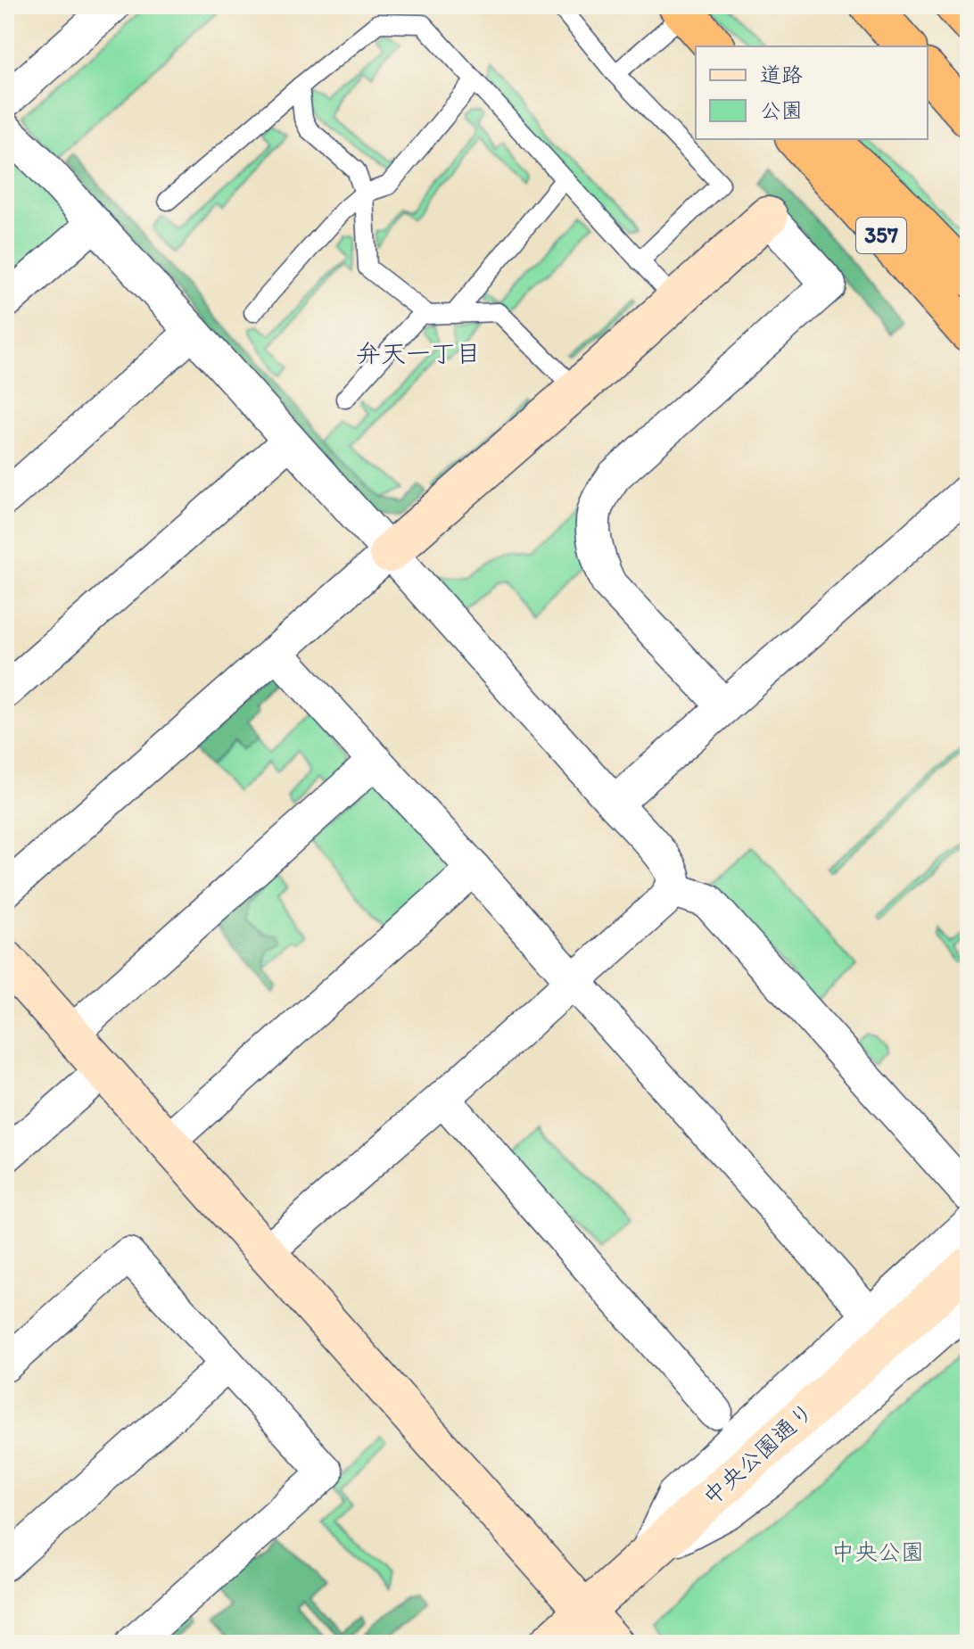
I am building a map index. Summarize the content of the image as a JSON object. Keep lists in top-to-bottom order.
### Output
{
  "streets": {
    "highway": ["357"],
    "street": ["中央公園通り"]
  },
  "districts": ["弁天一丁目"],
  "parks": ["中央公園"],
  "legend": ["道路", "公園"]
}
